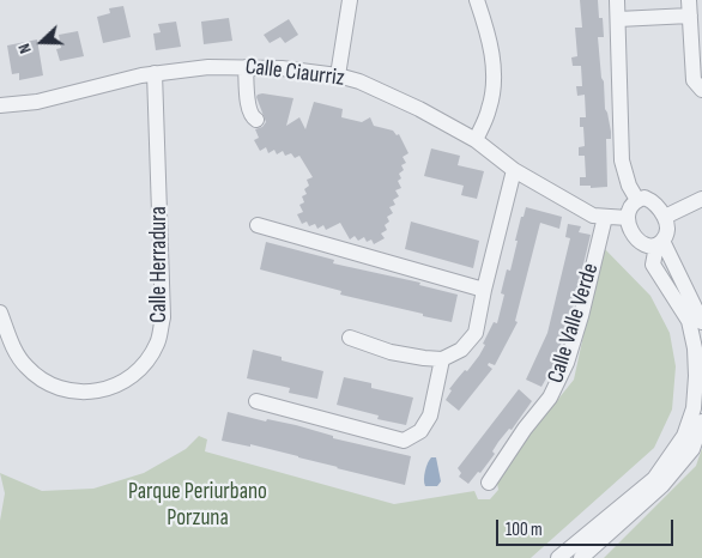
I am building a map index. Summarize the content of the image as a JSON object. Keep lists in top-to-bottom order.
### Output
{
  "streets": {
    "street": ["Calle Ciaurriz", "Calle Herradura", "Calle Valle Verde"]
  },
  "crossings": [
    ["Calle Ciaurriz", "Calle Herradura"],
    ["Calle Ciaurriz", "Calle Valle Verde"]
  ],
  "parks": ["Parque Periurbano Porzuna"],
  "scale_bar": "100 m",
  "north": "left"
}
